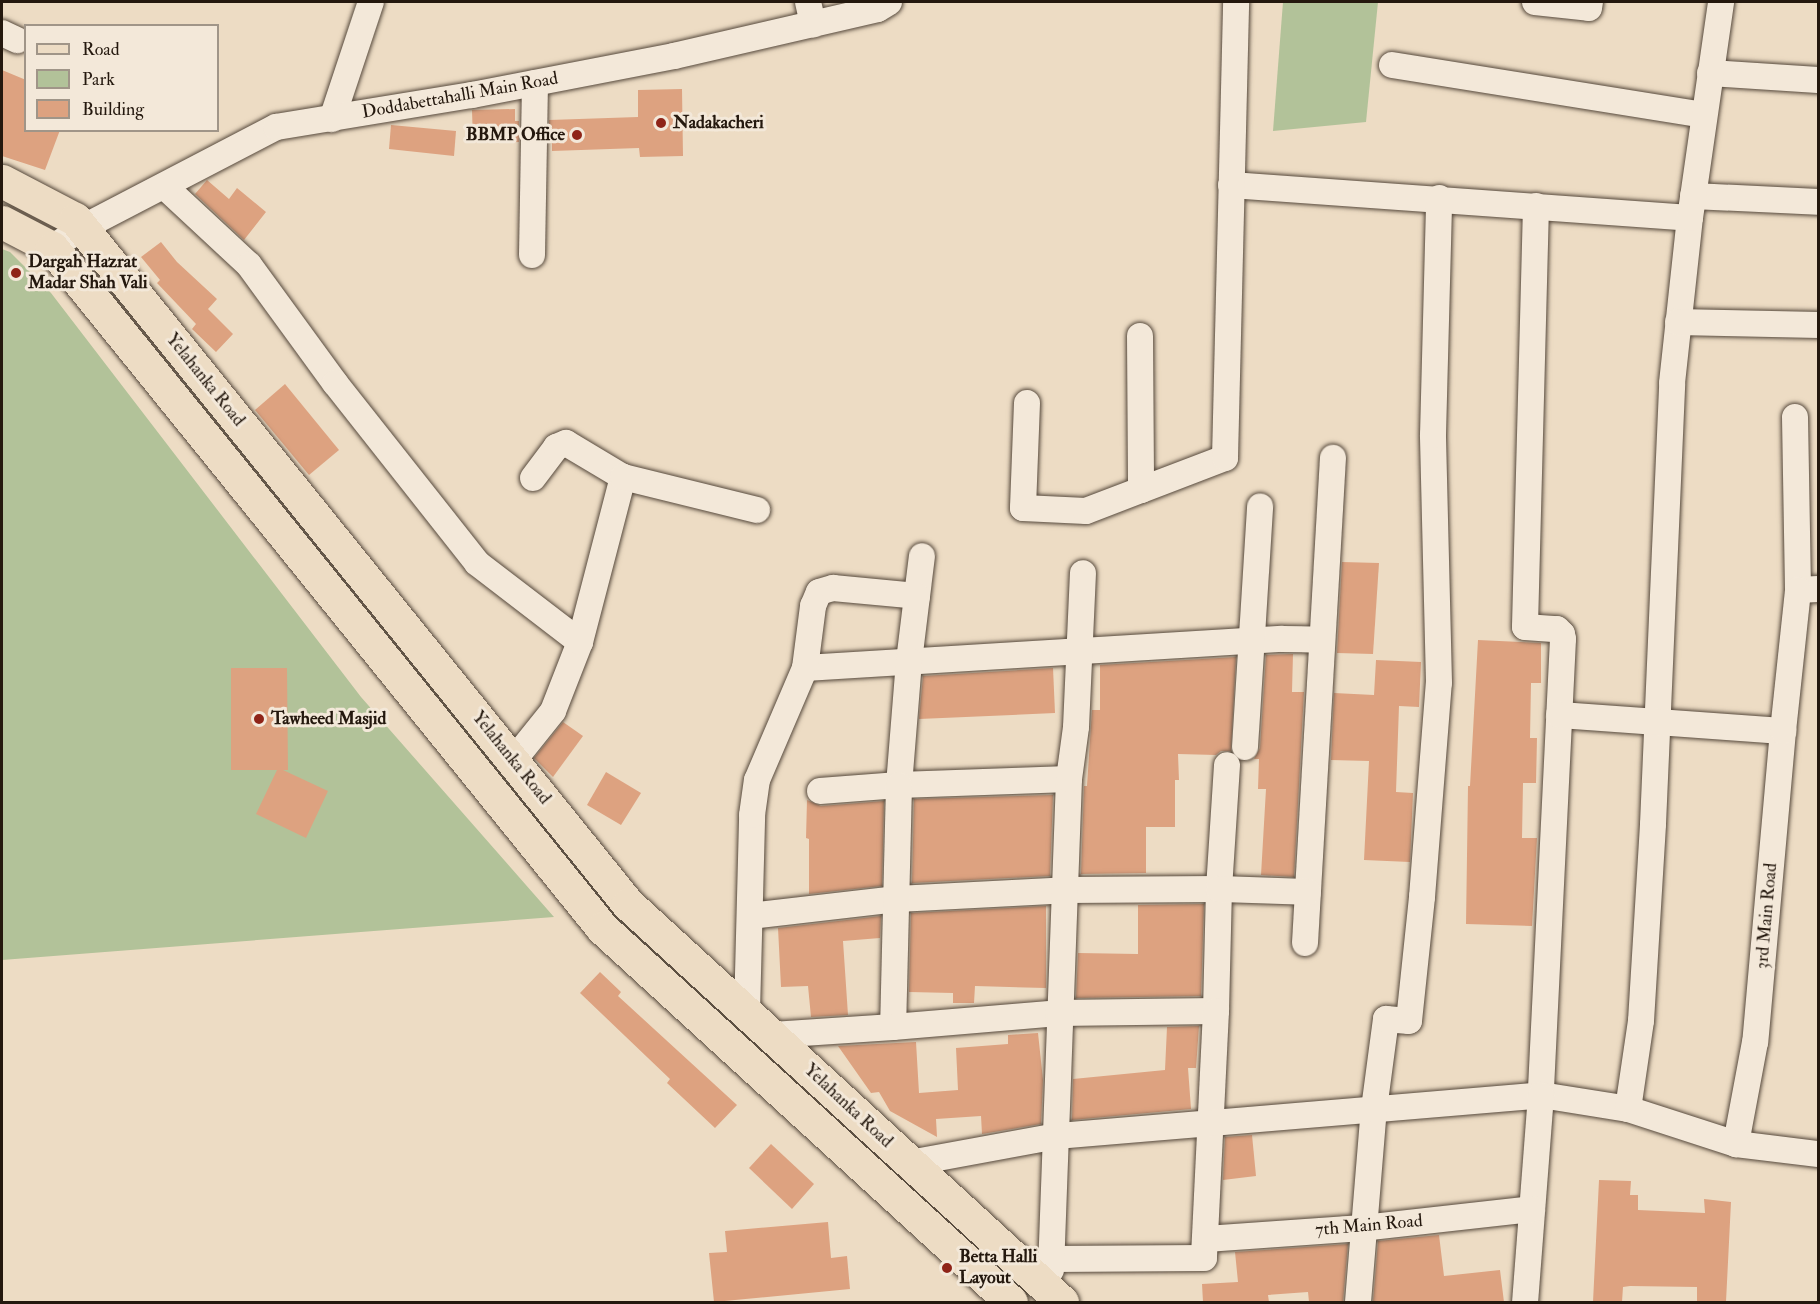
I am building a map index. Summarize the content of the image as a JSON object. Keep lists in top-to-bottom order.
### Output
{
  "streets": {
    "main road": ["Yelahanka Road"],
    "street": ["Doddabettahalli Main Road", "3rd Main Road", "7th Main Road"]
  },
  "crossings": [
    ["Doddabettahalli Main Road", "Yelahanka Road"]
  ],
  "places": [
    "Nadakacheri",
    "BBMP Office",
    "Dargah Hazrat Madar Shah Vali",
    "Tawheed Masjid",
    "Betta Halli Layout"
  ],
  "legend": ["Road", "Park", "Building"]
}
